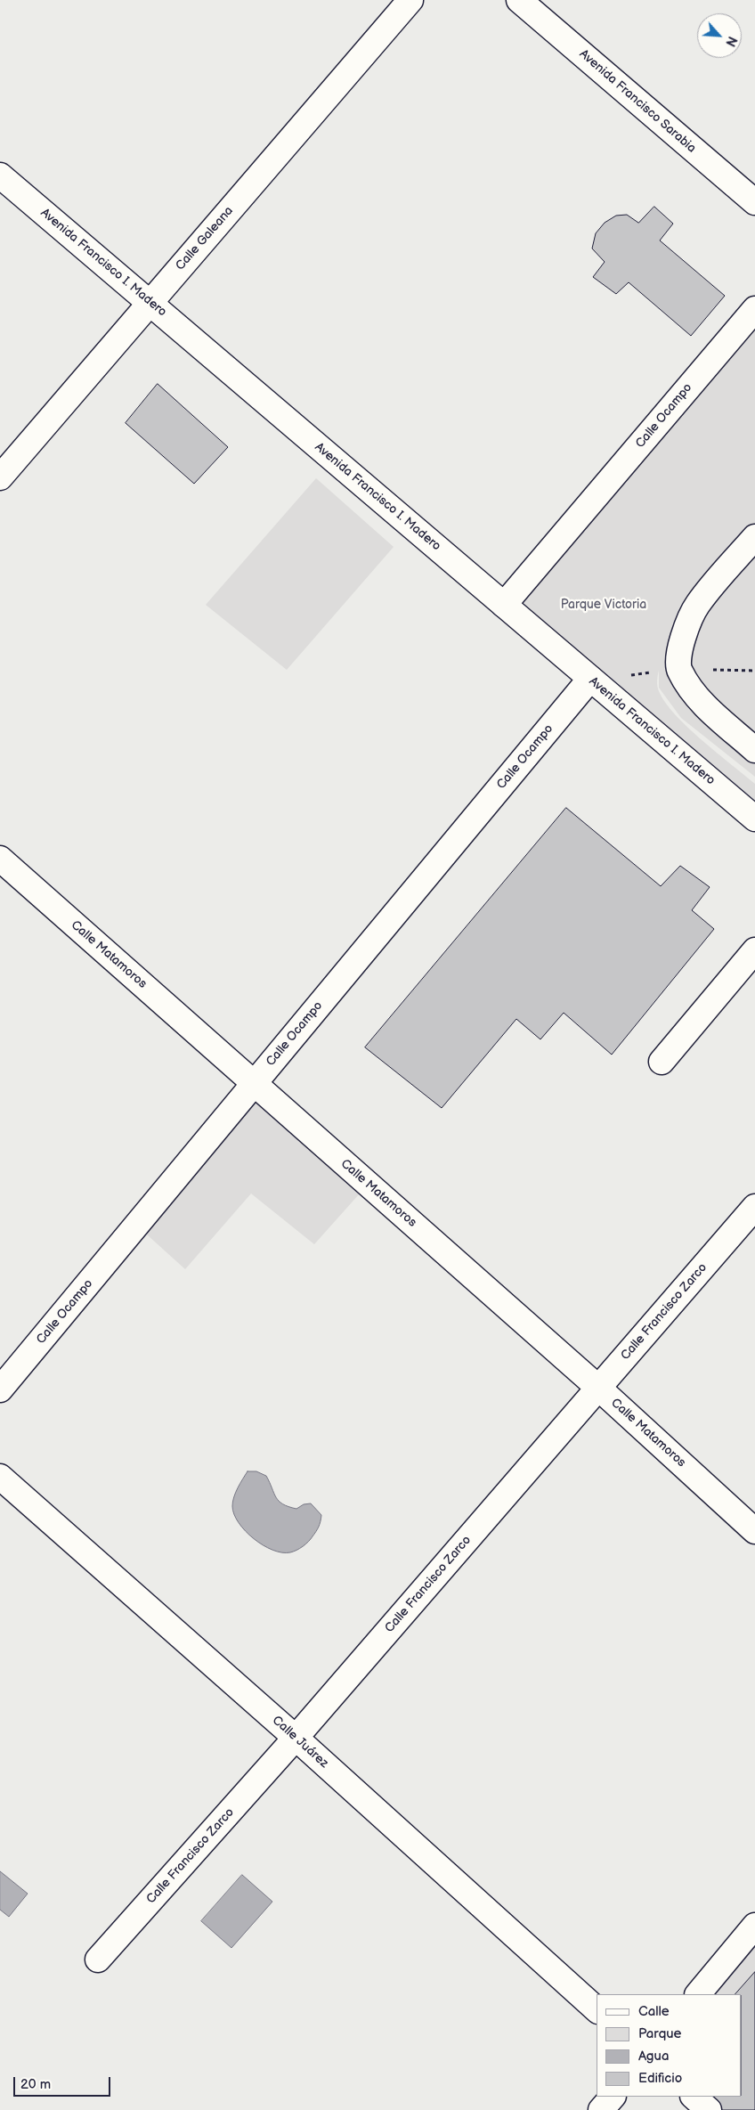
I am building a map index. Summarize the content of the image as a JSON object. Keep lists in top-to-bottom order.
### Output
{
  "streets": {
    "street": [
      "Avenida Francisco Sarabia",
      "Calle Galeana",
      "Avenida Francisco I. Madero",
      "Calle Ocampo",
      "Calle Matamoros",
      "Calle Francisco Zarco",
      "Calle Juárez"
    ]
  },
  "crossings": [
    ["Calle Galeana", "Avenida Francisco I. Madero"],
    ["Avenida Francisco I. Madero", "Calle Ocampo"],
    ["Calle Ocampo", "Calle Matamoros"],
    ["Calle Matamoros", "Calle Francisco Zarco"],
    ["Calle Francisco Zarco", "Calle Juárez"]
  ],
  "parks": ["Parque Victoria"],
  "legend": [
    "Calle",
    "Parque",
    "Agua",
    "Edificio"
  ],
  "scale_bar": "20 m",
  "north": "bottom right"
}
